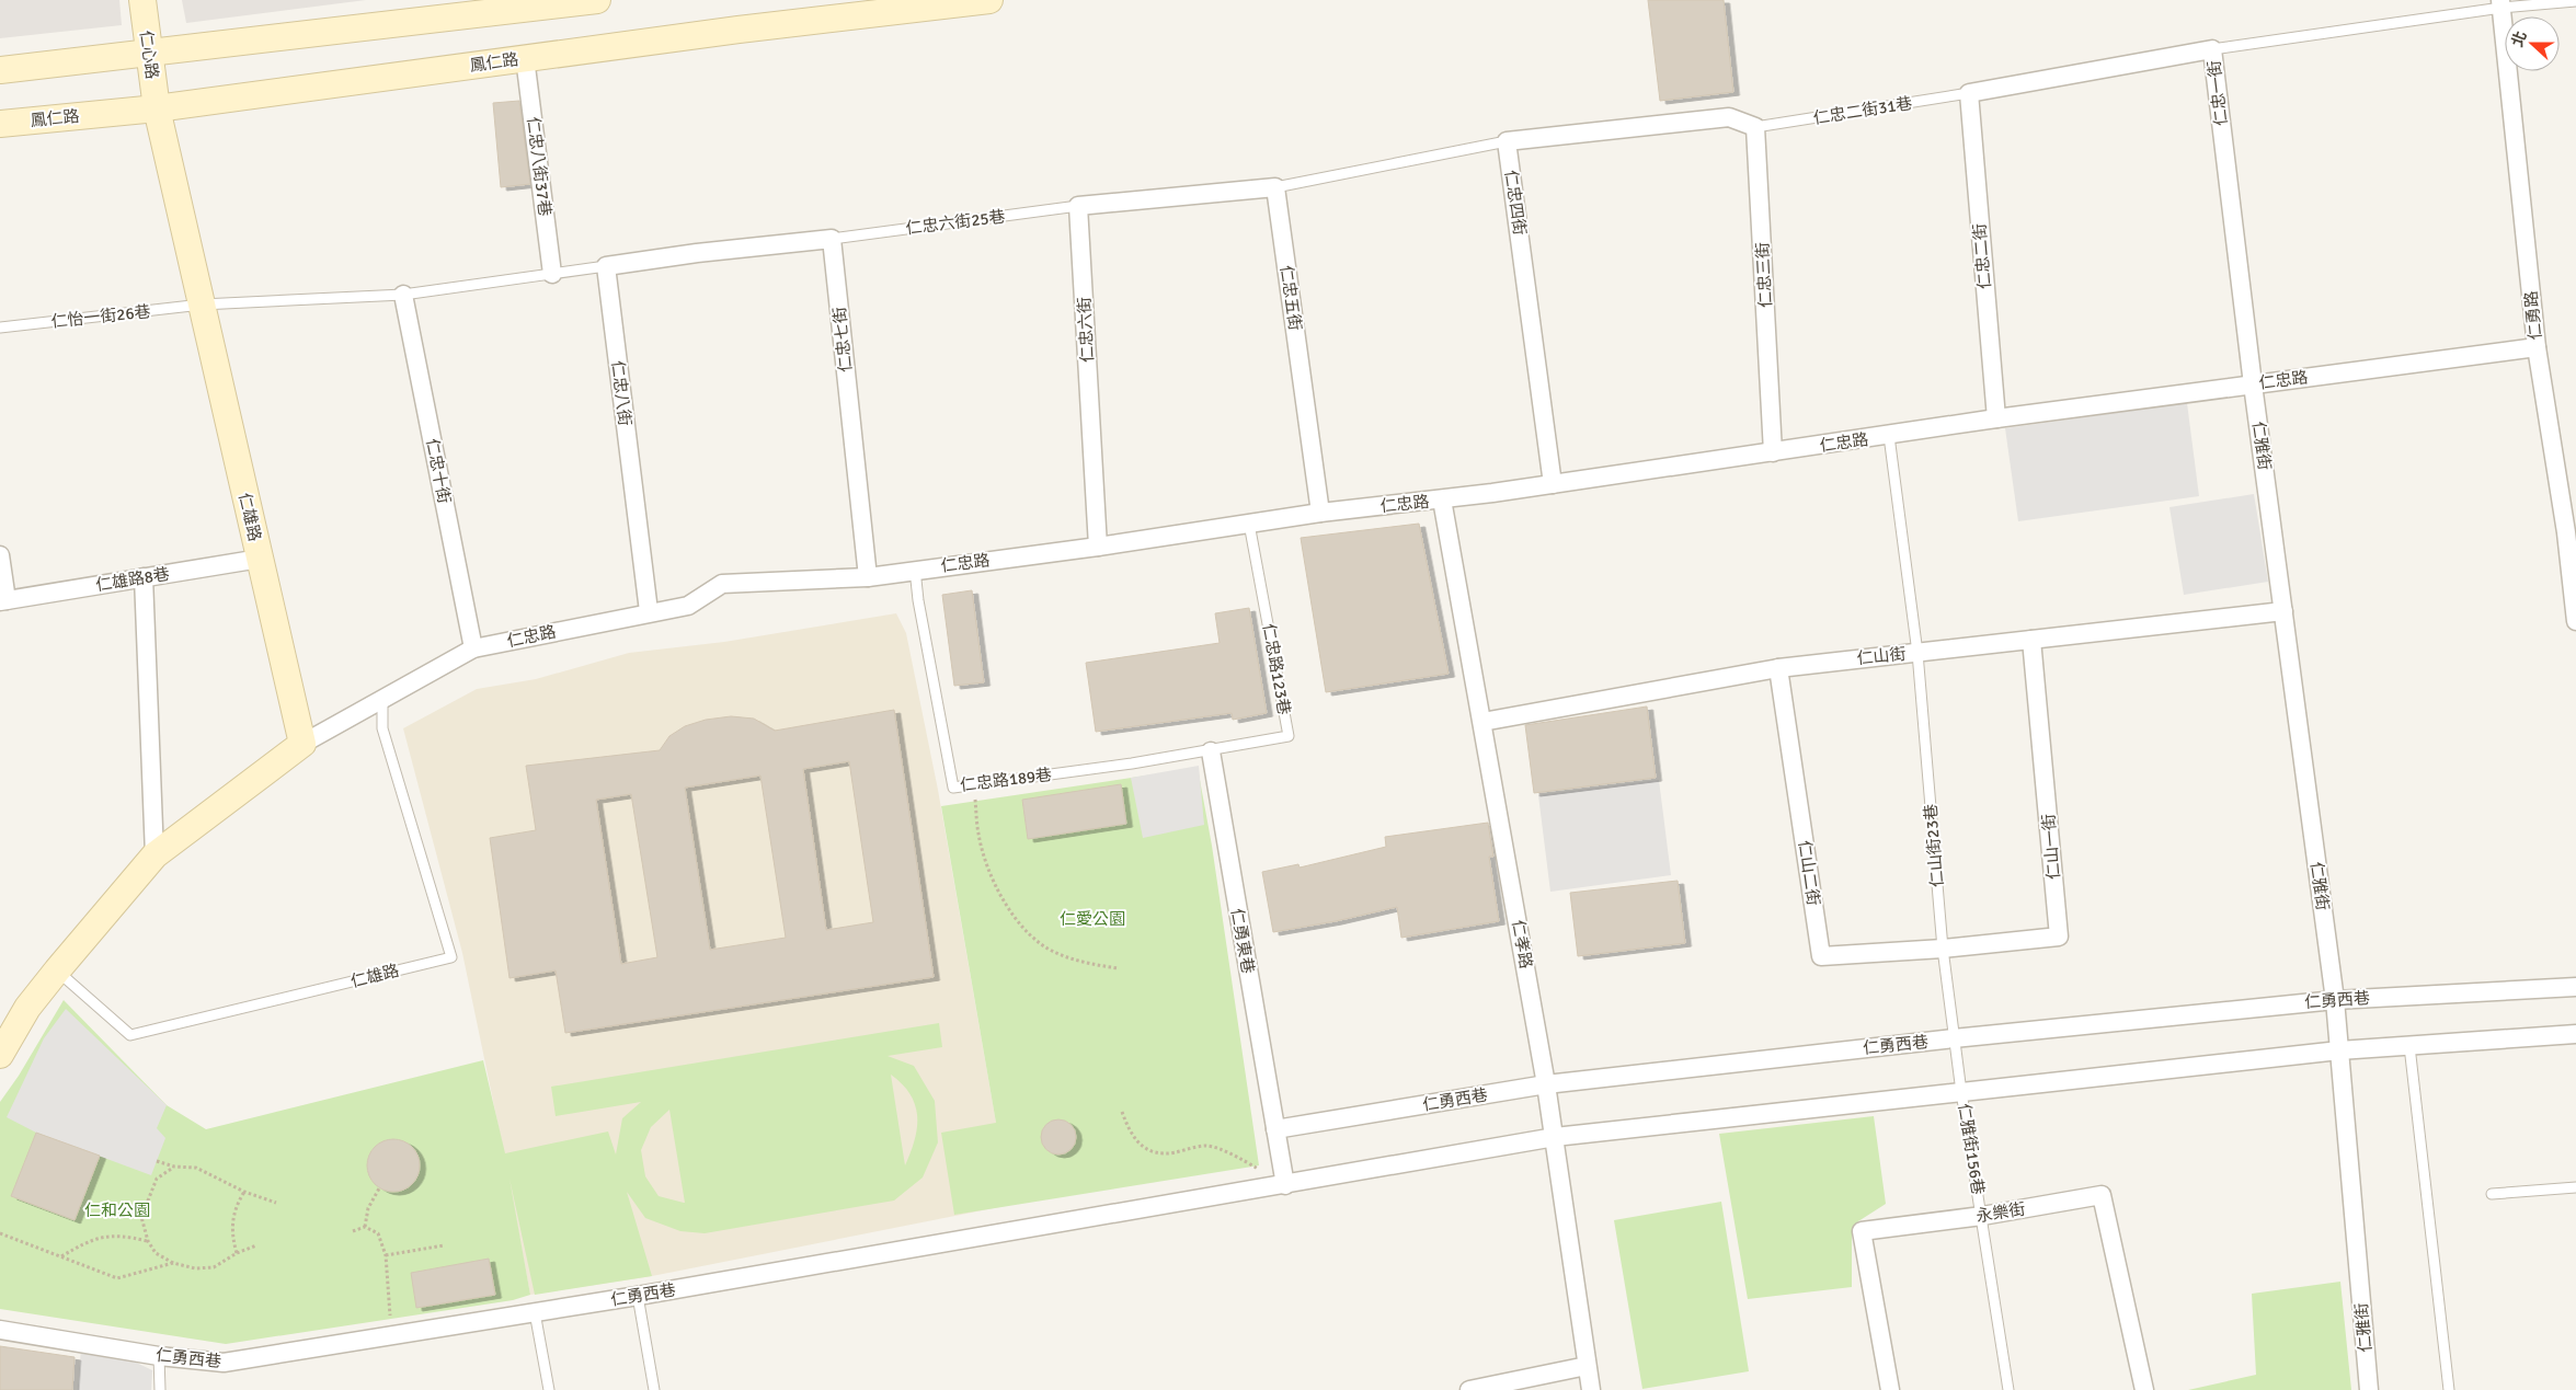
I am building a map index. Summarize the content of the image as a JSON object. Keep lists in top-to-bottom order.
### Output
{
  "streets": {
    "main road": ["仁心路", "鳳仁路", "仁雄路"],
    "street": [
      "仁忠一街",
      "仁忠八街37巷",
      "仁忠四街",
      "仁忠二街",
      "仁忠三街",
      "仁忠五街",
      "仁勇路",
      "仁忠六街",
      "仁忠七街",
      "仁忠路",
      "仁忠八街",
      "仁雅街",
      "仁忠十街",
      "仁雄路8巷",
      "仁山街",
      "仁山一街",
      "仁山二街",
      "仁勇東巷",
      "仁孝路",
      "仁勇西巷",
      "永樂街"
    ],
    "lane": [
      "仁忠二街31巷",
      "仁忠六街25巷",
      "仁怡一街26巷",
      "仁忠路123巷",
      "仁忠路189巷",
      "仁山街23巷",
      "仁雅街156巷"
    ]
  },
  "crossings": [
    ["仁心路", "鳳仁路"],
    ["仁心路", "仁雄路"],
    ["鳳仁路", "仁忠八街37巷"],
    ["鳳仁路", "仁雄路"],
    ["仁忠一街", "仁忠二街31巷"],
    ["仁忠一街", "仁忠二街"],
    ["仁忠一街", "仁忠路"],
    ["仁忠一街", "仁雅街"],
    ["仁忠二街31巷", "仁忠二街"],
    ["仁忠二街31巷", "仁忠三街"],
    ["仁忠四街", "仁忠路"],
    ["仁忠六街25巷", "仁忠六街"],
    ["仁忠六街25巷", "仁忠七街"],
    ["仁忠二街", "仁忠路"],
    ["仁忠三街", "仁忠路"],
    ["仁忠五街", "仁忠路"],
    ["仁勇路", "仁忠路"],
    ["仁怡一街26巷", "仁雄路"],
    ["仁忠六街", "仁忠路"],
    ["仁忠七街", "仁忠路"],
    ["仁忠路", "仁忠八街"],
    ["仁忠路", "仁雅街"],
    ["仁忠路", "仁忠十街"],
    ["仁忠路", "仁雄路"],
    ["仁忠路", "仁忠路123巷"],
    ["仁忠路", "仁忠路189巷"],
    ["仁忠路", "仁山街23巷"],
    ["仁忠路", "仁孝路"],
    ["仁雅街", "仁山街"],
    ["仁雅街", "仁勇西巷"],
    ["仁雄路", "仁雄路8巷"],
    ["仁山街", "仁山街23巷"],
    ["仁山街", "仁山一街"],
    ["仁山街", "仁山二街"],
    ["仁山街", "仁孝路"],
    ["仁忠路123巷", "仁忠路189巷"],
    ["仁忠路123巷", "仁勇東巷"],
    ["仁忠路189巷", "仁勇東巷"],
    ["仁山街23巷", "仁山一街"],
    ["仁山街23巷", "仁山二街"],
    ["仁山街23巷", "仁勇西巷"],
    ["仁山街23巷", "仁雅街156巷"],
    ["仁山一街", "仁山二街"],
    ["仁勇東巷", "仁勇西巷"],
    ["仁孝路", "仁勇西巷"],
    ["仁勇西巷", "仁雅街156巷"],
    ["仁雅街156巷", "永樂街"]
  ],
  "parks": ["仁愛公園", "仁和公園"],
  "north": "left"
}
